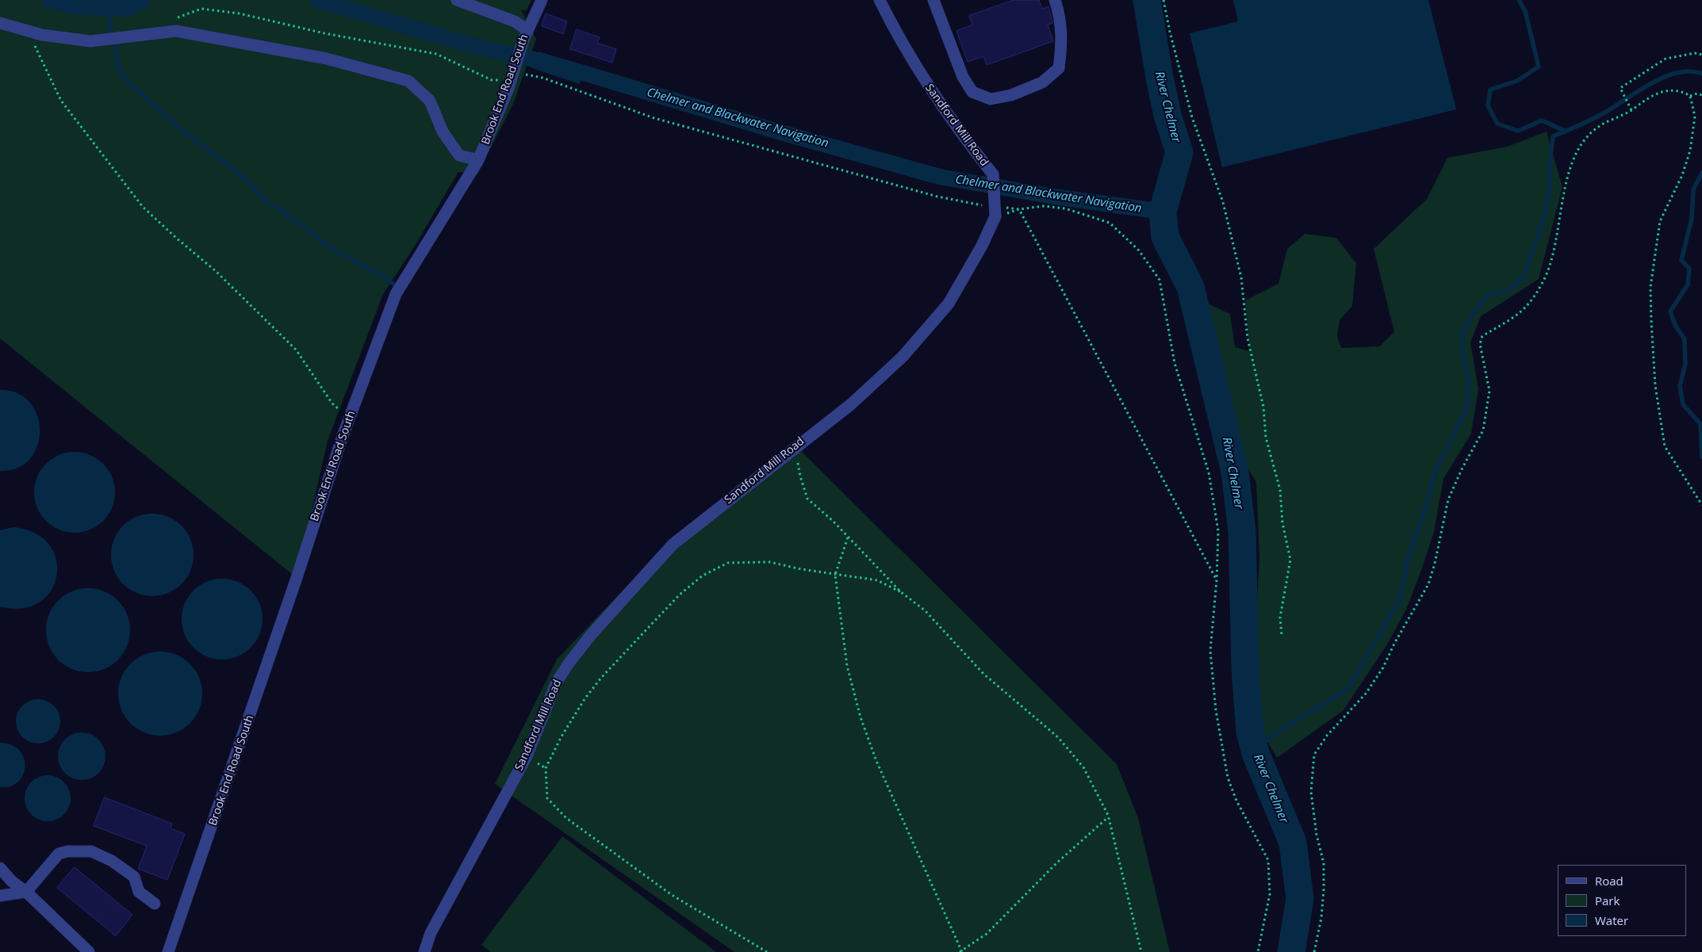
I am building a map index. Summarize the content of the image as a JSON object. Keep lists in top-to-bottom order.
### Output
{
  "streets": {
    "street": ["Brook End Road South", "Sandford Mill Road"]
  },
  "water": ["River Chelmer", "Chelmer and Blackwater Navigation"],
  "legend": ["Road", "Park", "Water"]
}
